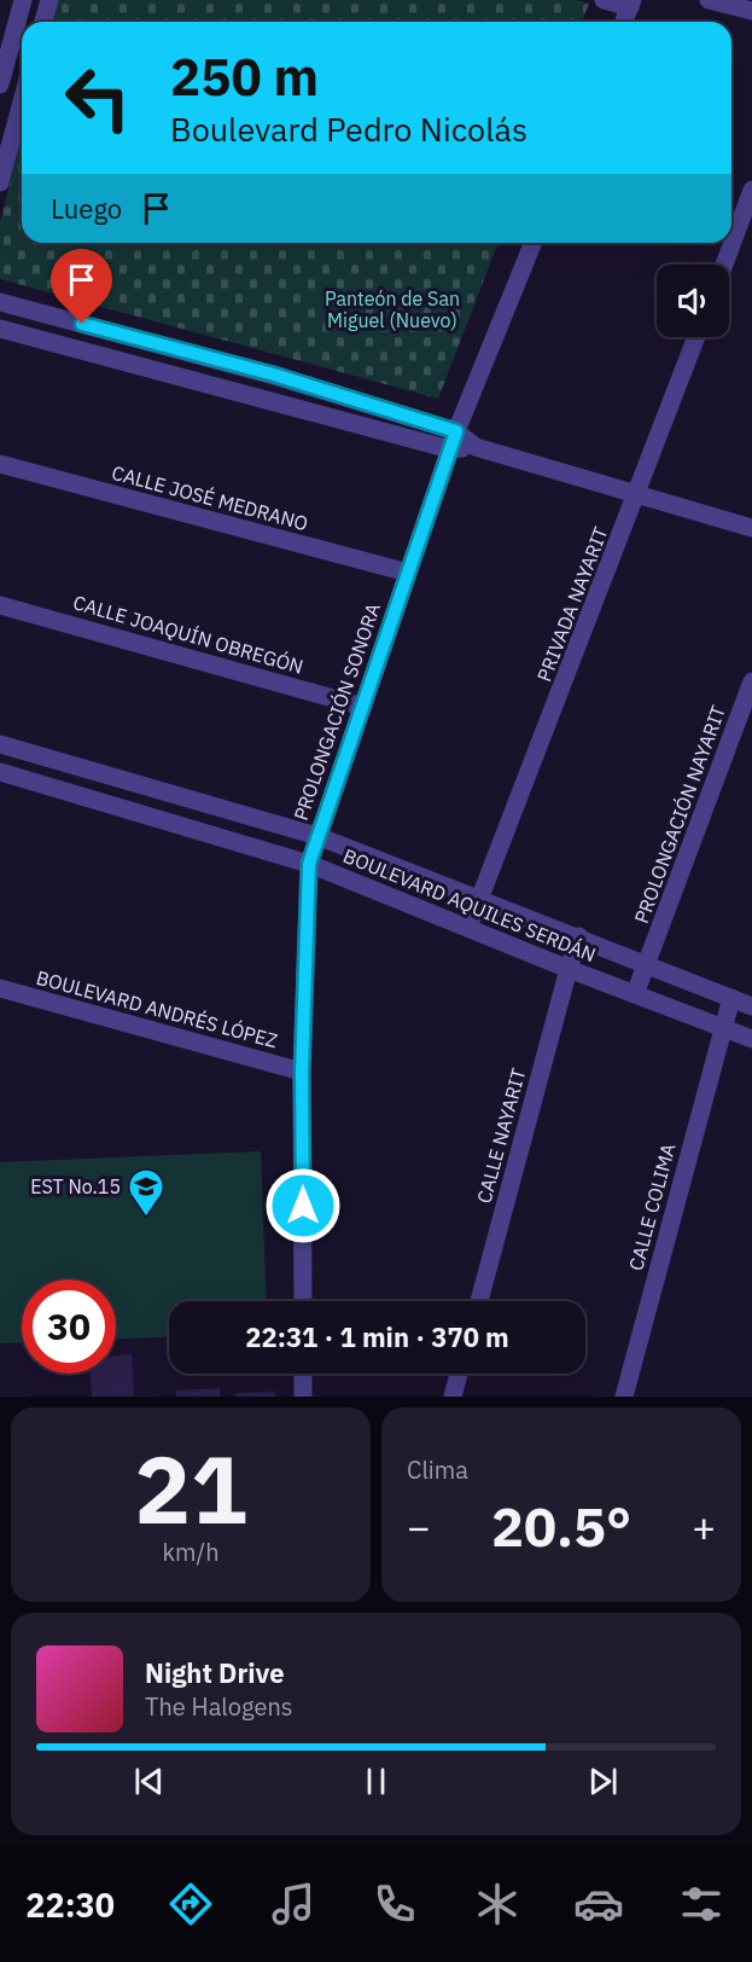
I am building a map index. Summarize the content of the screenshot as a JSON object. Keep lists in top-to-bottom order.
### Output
{
  "streets": {
    "street": [
      "CALLE JOSÉ MEDRANO",
      "PRIVADA NAYARIT",
      "CALLE JOAQUÍN OBREGÓN",
      "PROLONGACIÓN SONORA",
      "PROLONGACIÓN NAYARIT",
      "BOULEVARD AQUILES SERDÁN",
      "BOULEVARD ANDRÉS LÓPEZ",
      "CALLE NAYARIT",
      "CALLE COLIMA"
    ]
  },
  "crossings": [
    ["CALLE JOSÉ MEDRANO", "PROLONGACIÓN SONORA"],
    ["PRIVADA NAYARIT", "BOULEVARD AQUILES SERDÁN"],
    ["CALLE JOAQUÍN OBREGÓN", "PROLONGACIÓN SONORA"],
    ["PROLONGACIÓN SONORA", "BOULEVARD AQUILES SERDÁN"],
    ["PROLONGACIÓN SONORA", "BOULEVARD ANDRÉS LÓPEZ"],
    ["PROLONGACIÓN NAYARIT", "BOULEVARD AQUILES SERDÁN"],
    ["BOULEVARD AQUILES SERDÁN", "CALLE NAYARIT"],
    ["BOULEVARD AQUILES SERDÁN", "CALLE COLIMA"]
  ],
  "parks": ["Panteón de San Miguel (Nuevo)"],
  "places": {
    "school or university": ["EST No.15"]
  },
  "page": {
    "turn": ["250 m", "Boulevard Pedro Nicolás"],
    "then": "Luego",
    "limit": "30",
    "trip": "22:31 · 1 min · 370 m",
    "tile": [
      ["21", "km/h"],
      "Clima"
    ],
    "heat": ["−", "20.5°", "+"],
    "song": ["Night Drive", "The Halogens"],
    "tabs": "22:30"
  }
}
